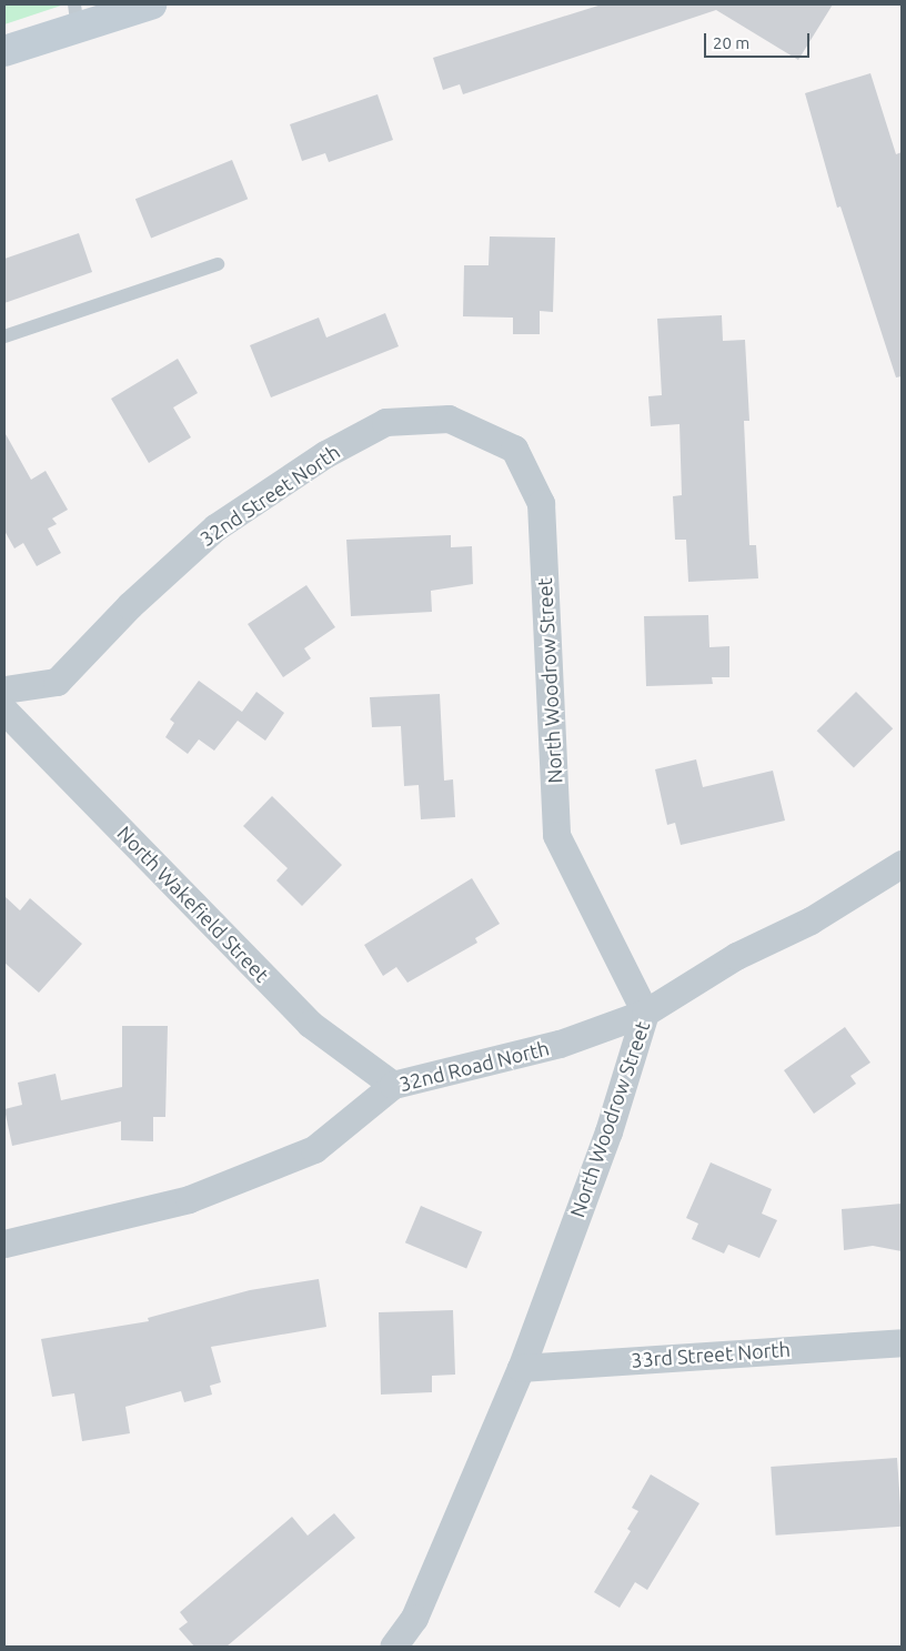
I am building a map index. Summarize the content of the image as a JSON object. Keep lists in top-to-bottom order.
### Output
{
  "streets": {
    "street": [
      "32nd Street North",
      "North Woodrow Street",
      "North Wakefield Street",
      "32nd Road North",
      "33rd Street North"
    ]
  },
  "crossings": [
    ["32nd Street North", "North Woodrow Street"],
    ["North Woodrow Street", "32nd Road North"],
    ["North Woodrow Street", "33rd Street North"],
    ["North Wakefield Street", "32nd Road North"]
  ],
  "scale_bar": "20 m"
}
